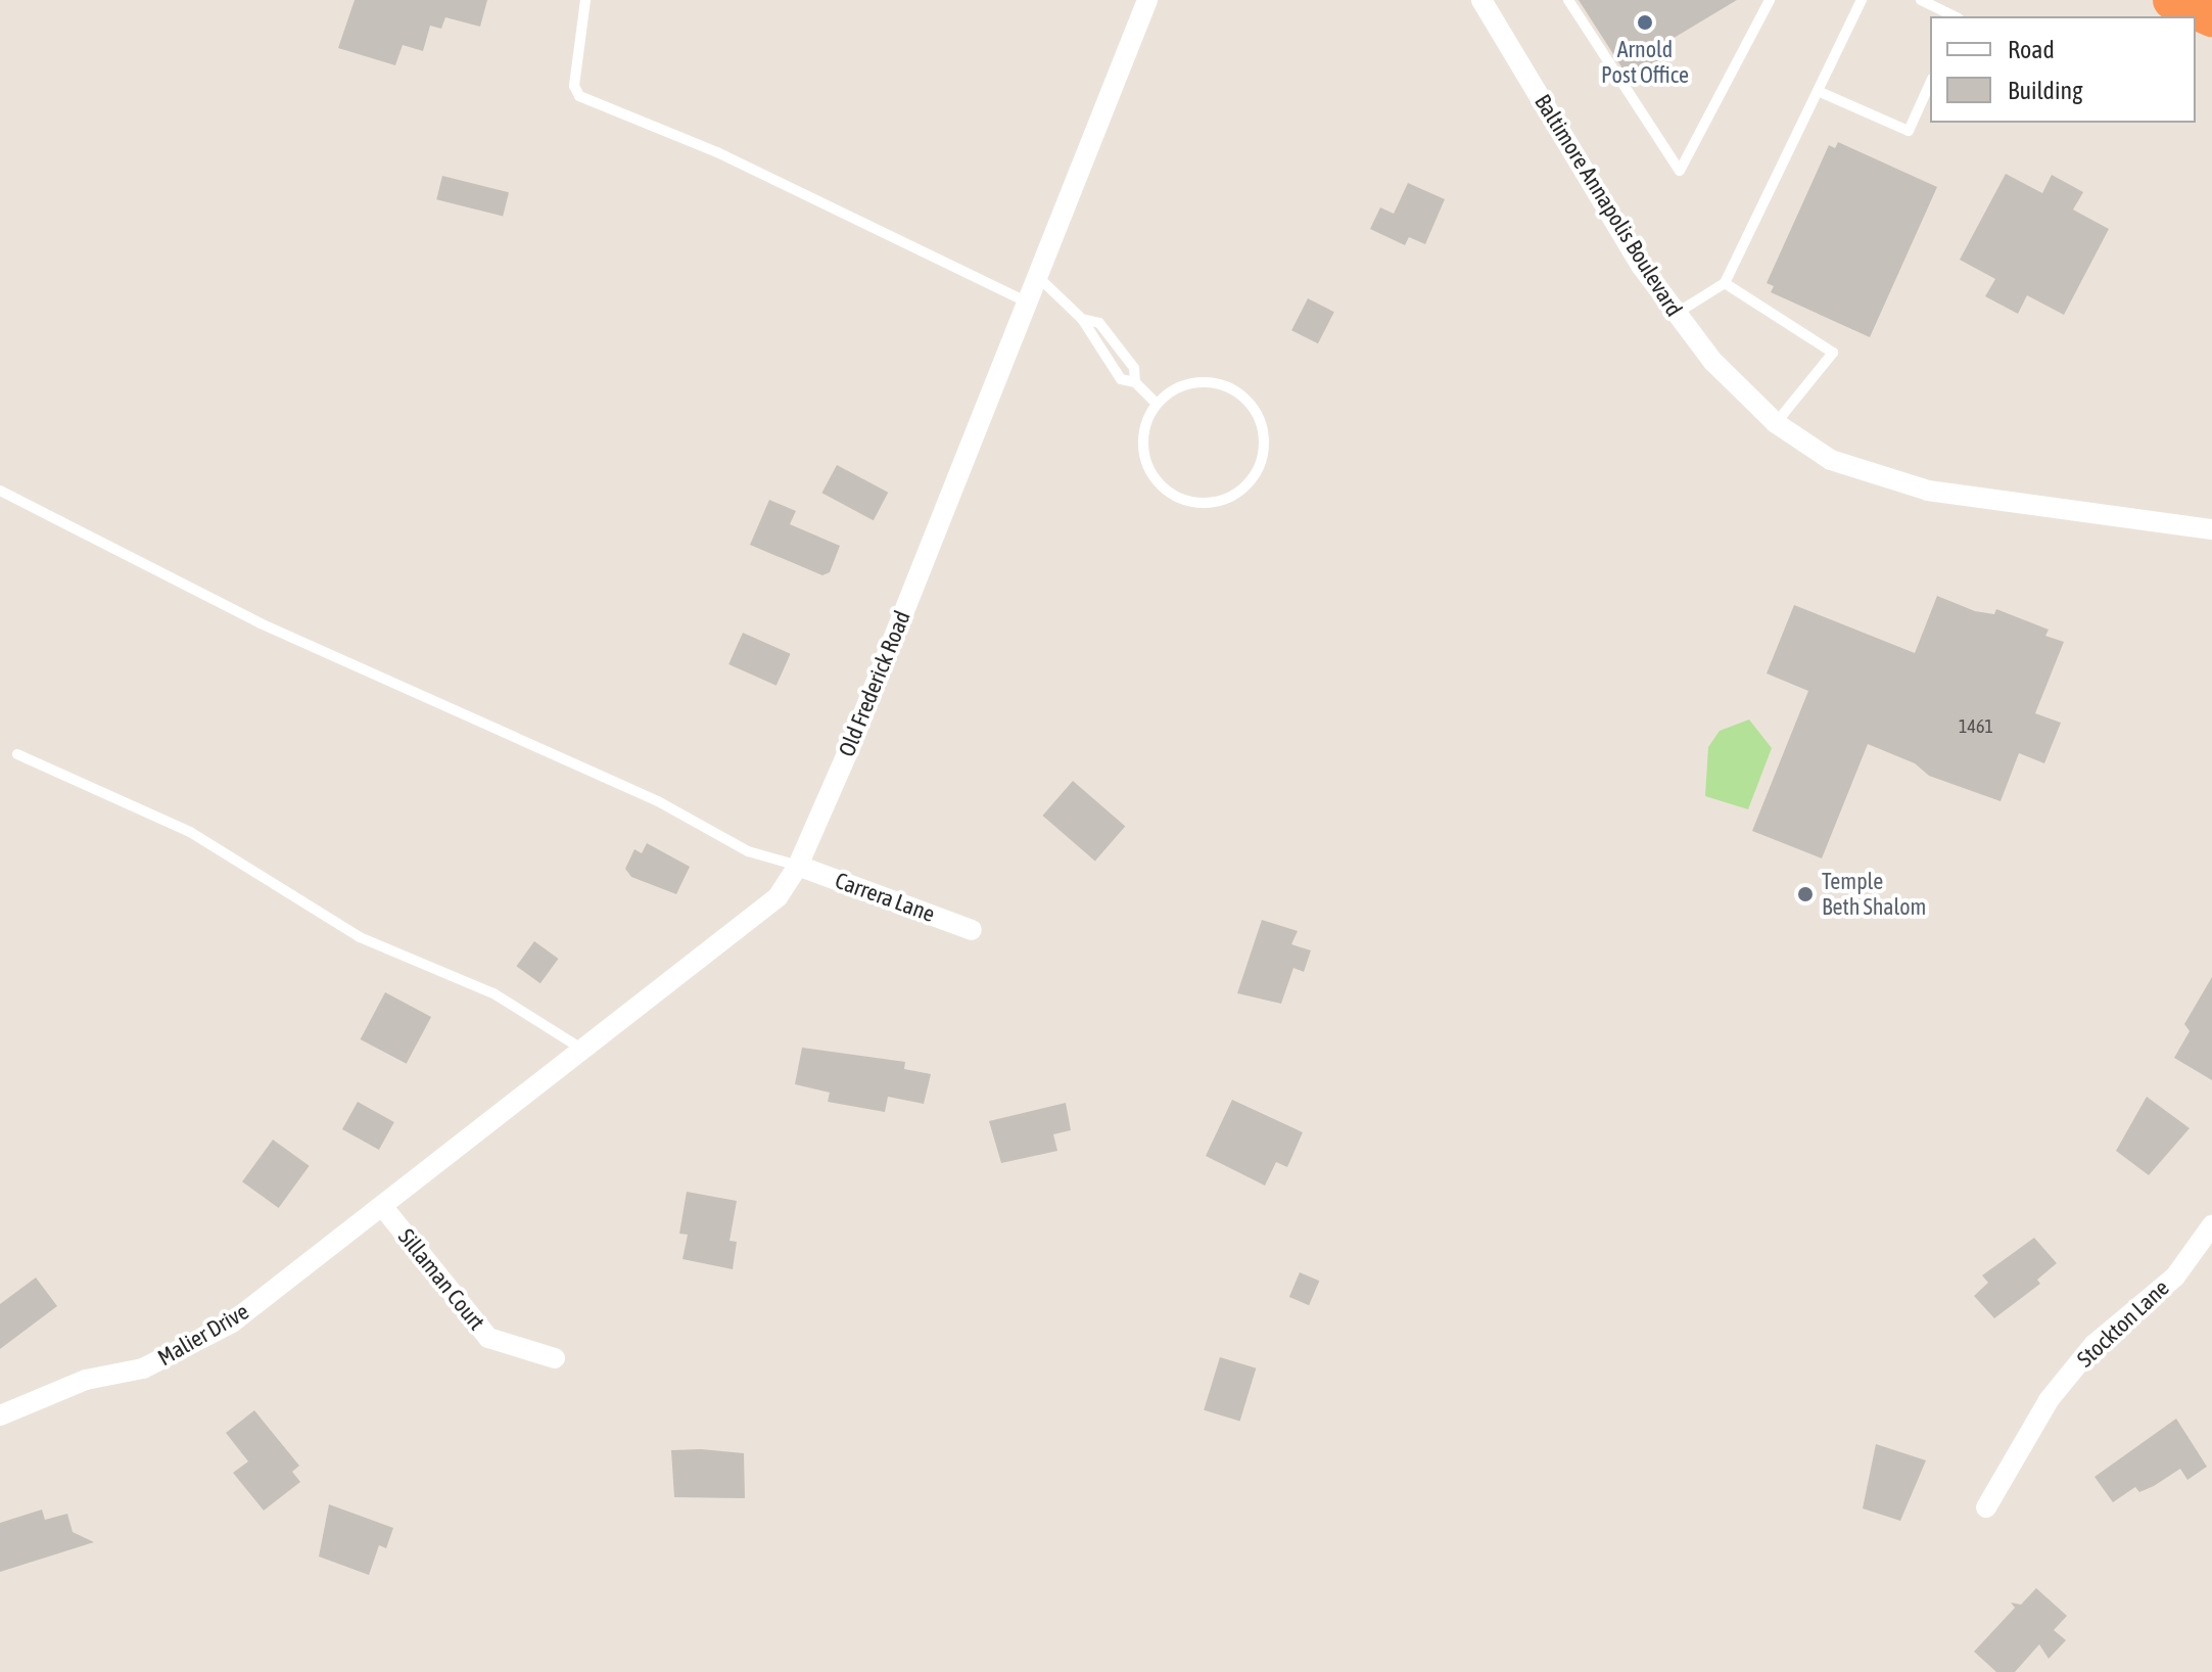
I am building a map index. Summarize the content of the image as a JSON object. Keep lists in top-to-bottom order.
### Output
{
  "streets": {
    "street": [
      "Baltimore Annapolis Boulevard",
      "Old Frederick Road",
      "Carrera Lane",
      "Sillaman Court",
      "Stockton Lane",
      "Malier Drive"
    ]
  },
  "crossings": [
    ["Old Frederick Road", "Carrera Lane"],
    ["Old Frederick Road", "Sillaman Court"],
    ["Old Frederick Road", "Malier Drive"],
    ["Sillaman Court", "Malier Drive"]
  ],
  "places": ["Arnold Post Office", "Temple Beth Shalom"],
  "house_numbers": ["1461"],
  "legend": ["Road", "Building"]
}
